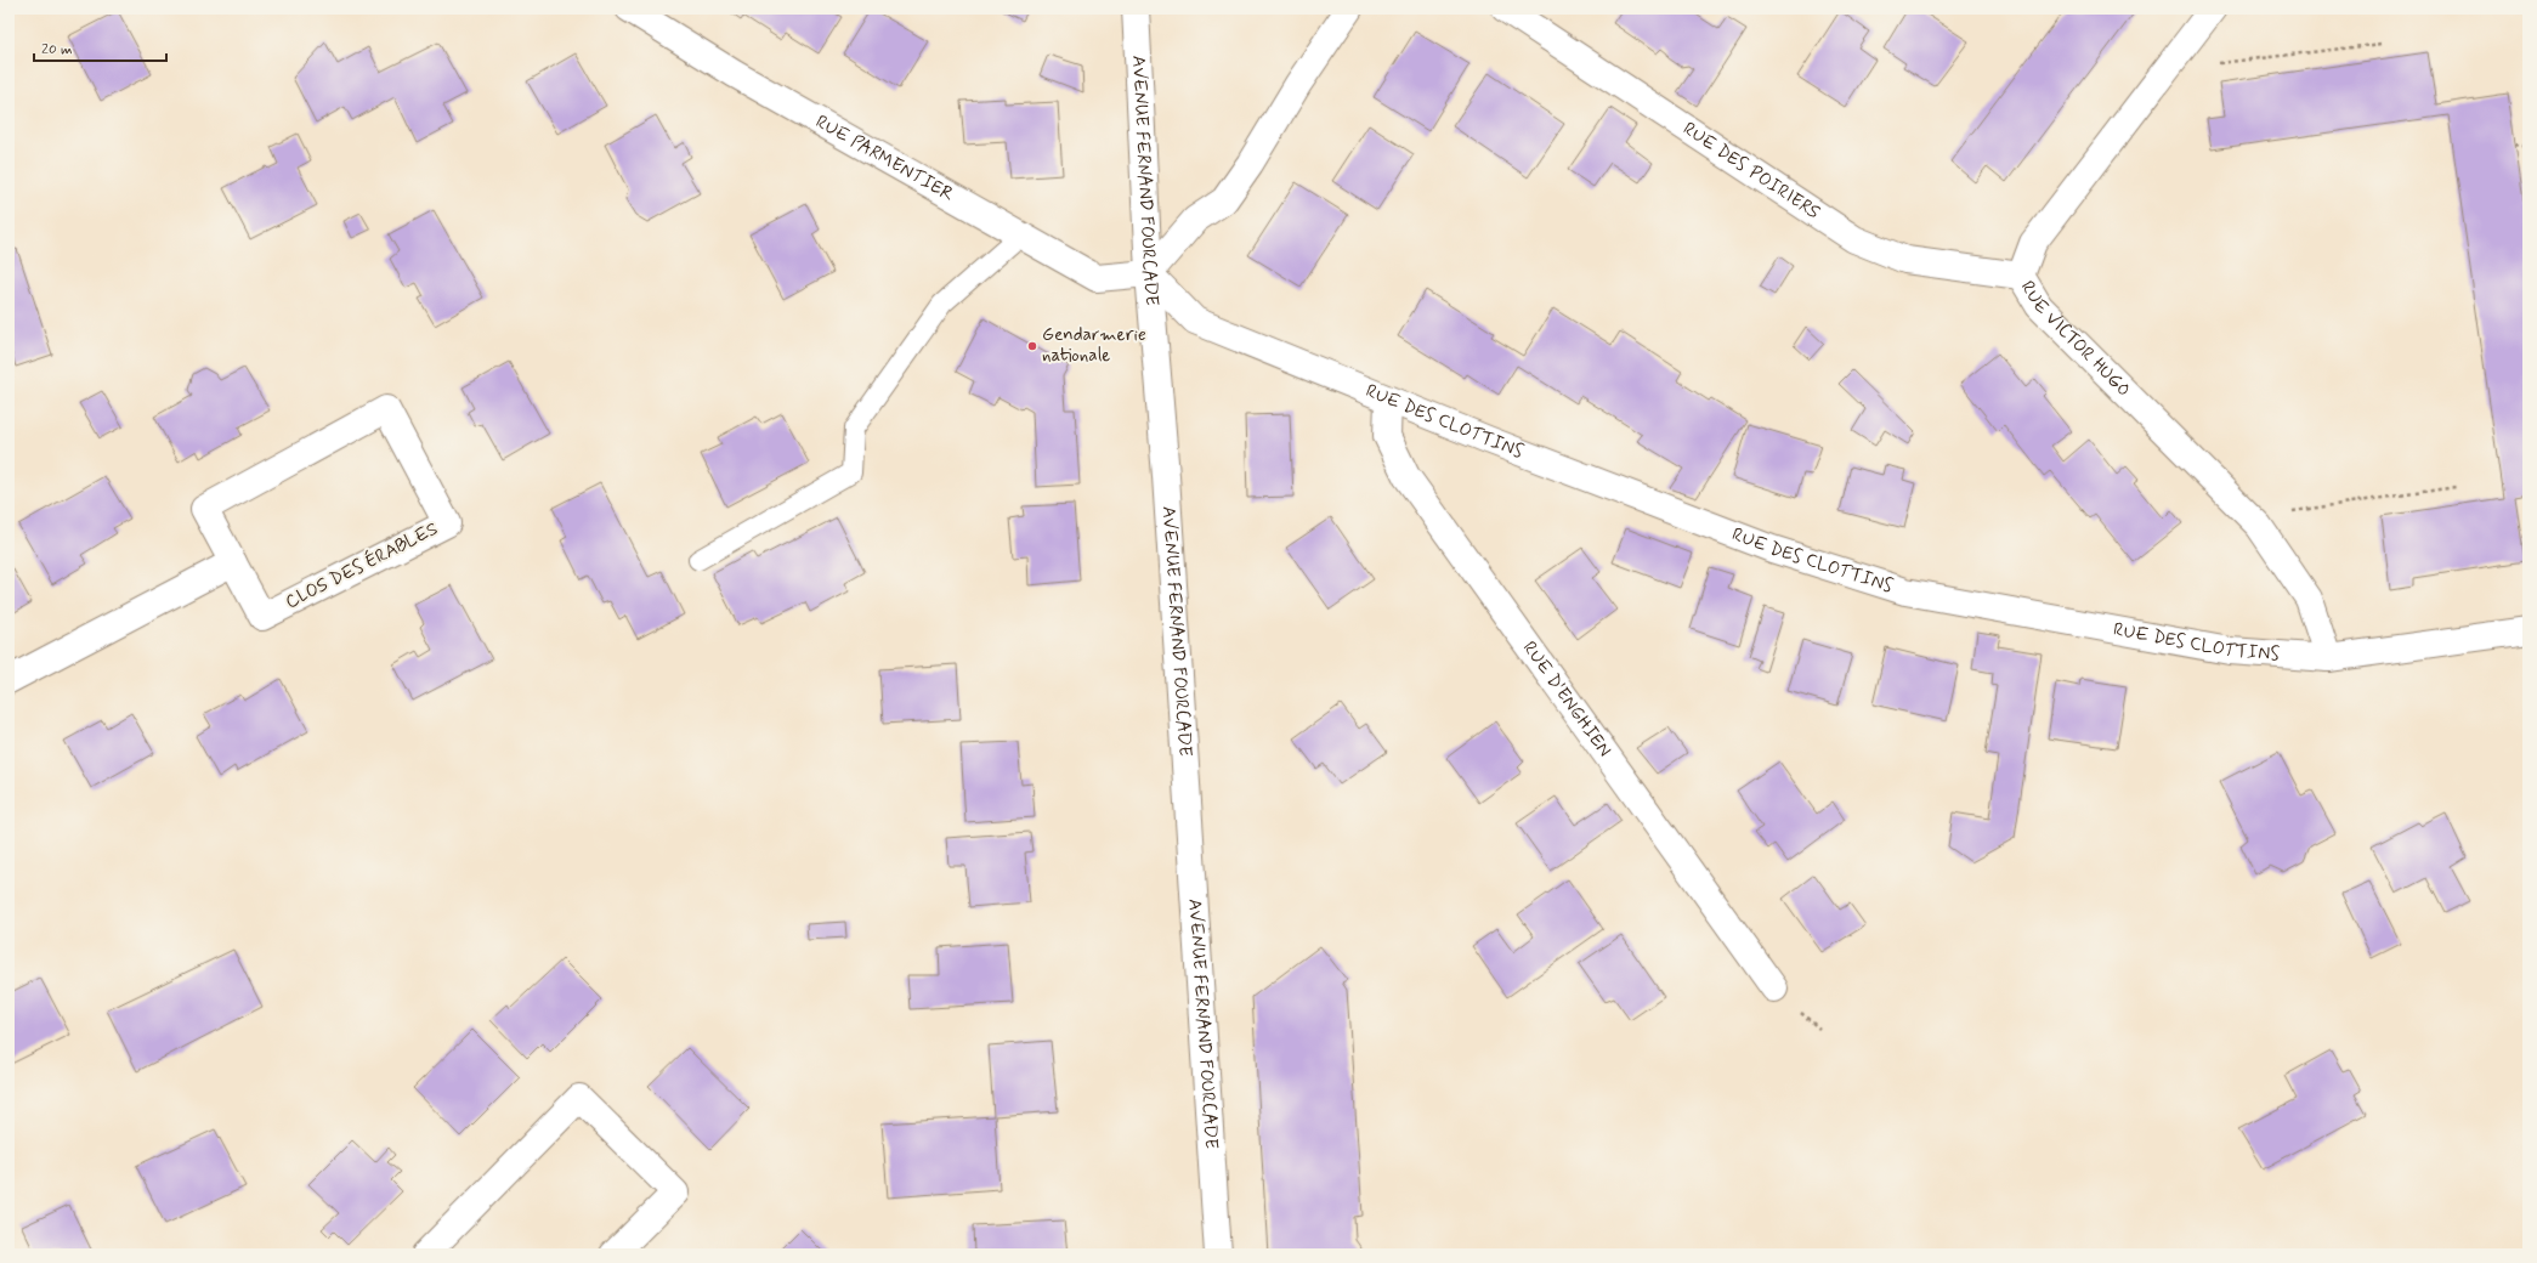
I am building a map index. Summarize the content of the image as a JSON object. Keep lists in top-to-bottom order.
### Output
{
  "streets": {
    "street": [
      "RUE PARMENTIER",
      "RUE DES POIRIERS",
      "AVENUE FERNAND FOURCADE",
      "RUE VICTOR HUGO",
      "RUE DES CLOTTINS",
      "CLOS DES ÉRABLES",
      "RUE D'ENGHIEN"
    ]
  },
  "crossings": [
    ["RUE PARMENTIER", "AVENUE FERNAND FOURCADE"],
    ["RUE PARMENTIER", "RUE DES CLOTTINS"],
    ["RUE DES POIRIERS", "RUE VICTOR HUGO"],
    ["AVENUE FERNAND FOURCADE", "RUE DES CLOTTINS"],
    ["RUE VICTOR HUGO", "RUE DES CLOTTINS"],
    ["RUE DES CLOTTINS", "RUE D'ENGHIEN"]
  ],
  "places": ["Gendarmerie nationale"],
  "scale_bar": "20 m"
}
